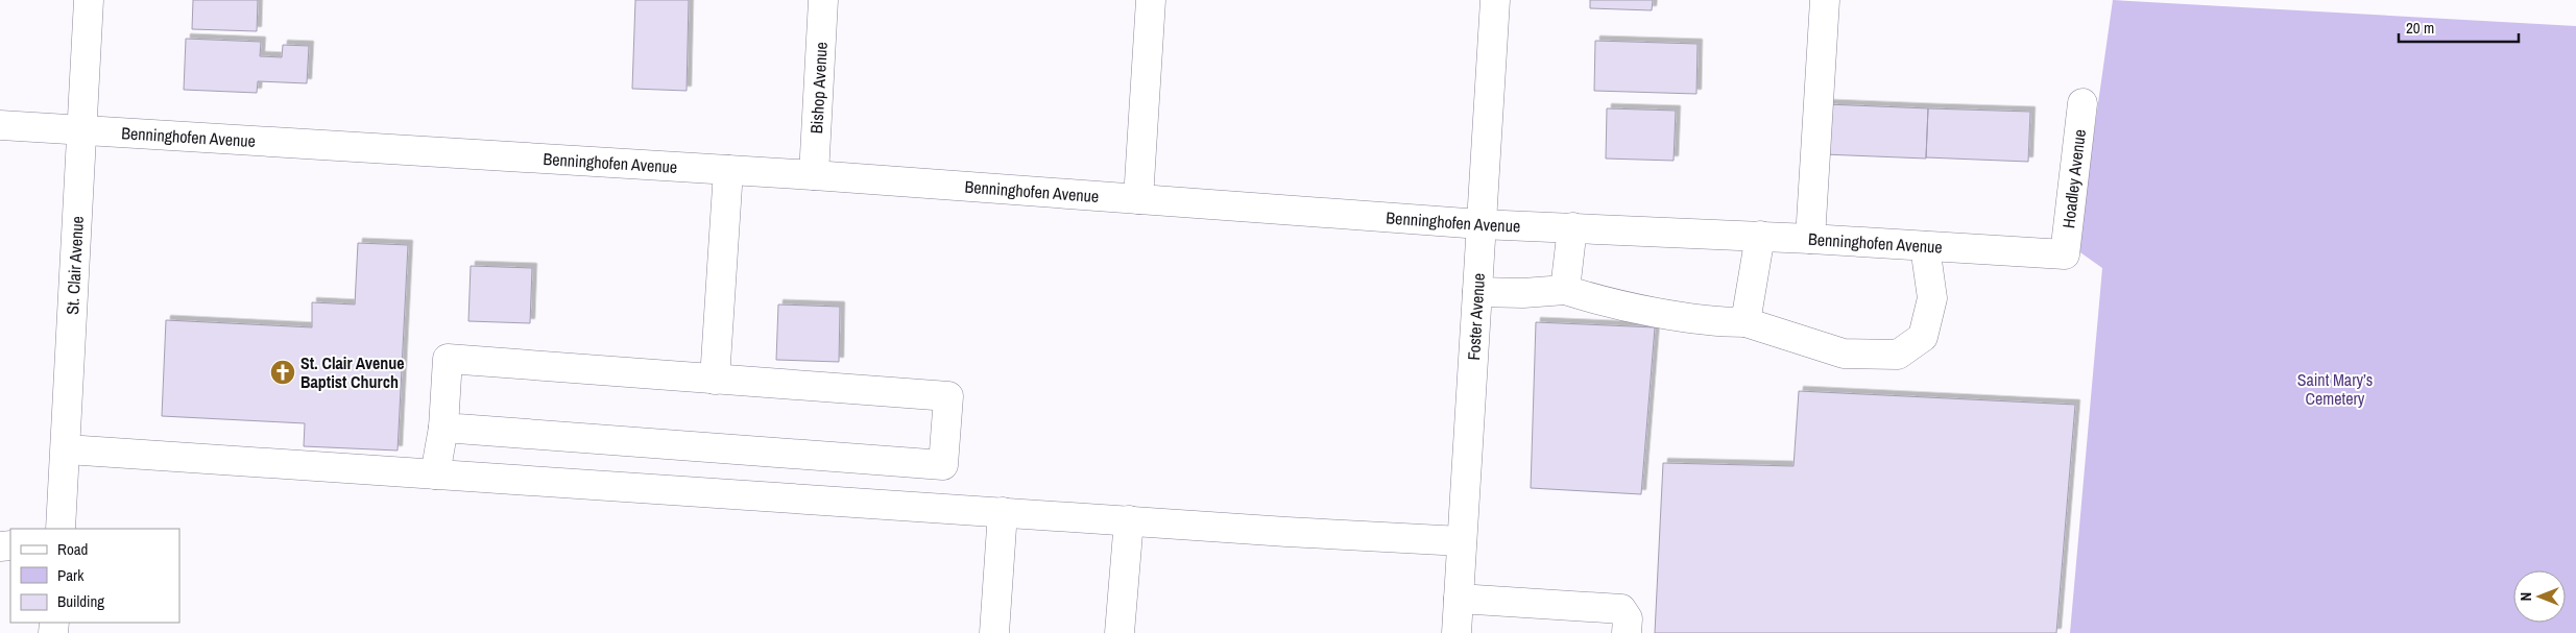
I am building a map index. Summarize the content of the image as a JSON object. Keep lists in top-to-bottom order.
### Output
{
  "streets": {
    "street": [
      "Bishop Avenue",
      "Benninghofen Avenue",
      "Hoadley Avenue",
      "St. Clair Avenue",
      "Foster Avenue"
    ]
  },
  "crossings": [
    ["Bishop Avenue", "Benninghofen Avenue"],
    ["Benninghofen Avenue", "Hoadley Avenue"],
    ["Benninghofen Avenue", "St. Clair Avenue"],
    ["Benninghofen Avenue", "Foster Avenue"]
  ],
  "parks": ["Saint Mary’s Cemetery"],
  "places": {
    "church": ["St. Clair Avenue Baptist Church"]
  },
  "legend": ["Road", "Park", "Building"],
  "scale_bar": "20 m",
  "north": "left"
}
